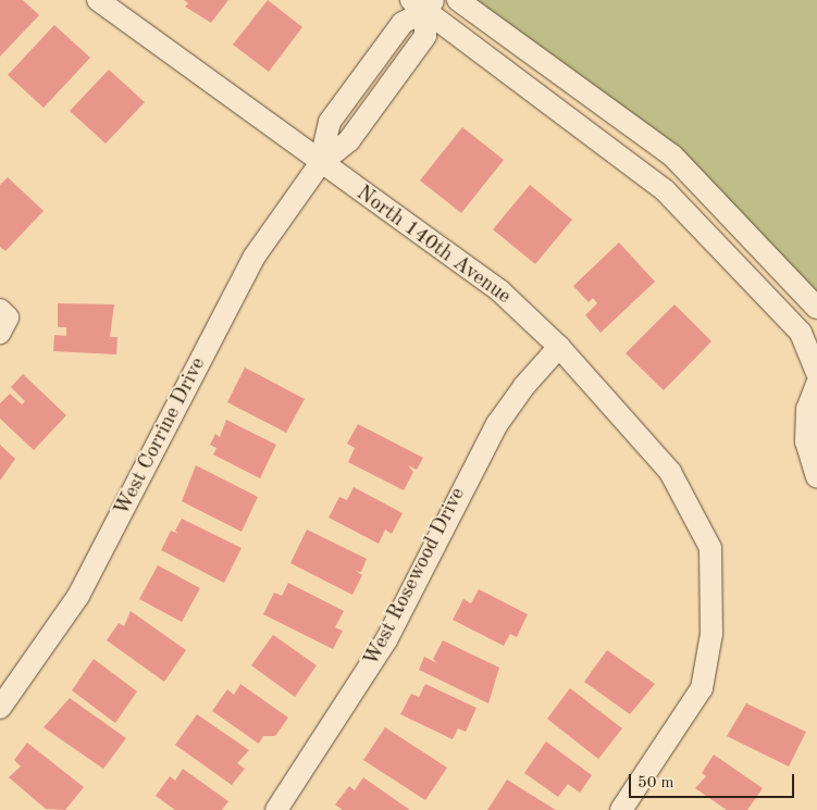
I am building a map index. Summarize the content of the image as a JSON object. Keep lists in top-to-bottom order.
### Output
{
  "streets": {
    "street": ["North 140th Avenue", "West Corrine Drive", "West Rosewood Drive"]
  },
  "crossings": [
    ["North 140th Avenue", "West Corrine Drive"],
    ["North 140th Avenue", "West Rosewood Drive"]
  ],
  "scale_bar": "50 m"
}
